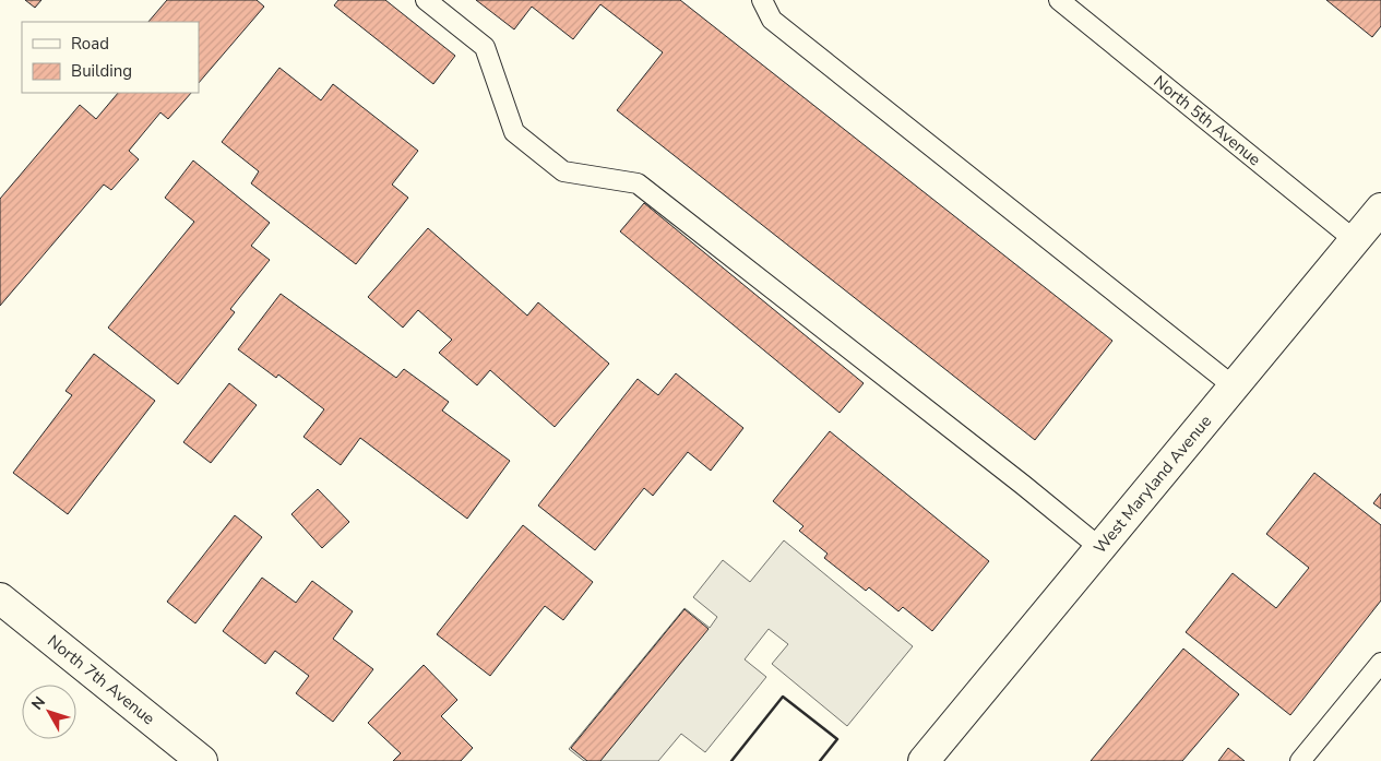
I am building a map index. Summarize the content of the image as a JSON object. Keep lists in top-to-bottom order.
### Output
{
  "streets": {
    "street": ["West Maryland Avenue", "North 7th Avenue"],
    "lane": ["North 5th Avenue"]
  },
  "crossings": [
    ["North 5th Avenue", "West Maryland Avenue"]
  ],
  "legend": ["Road", "Building"],
  "north": "top left"
}
